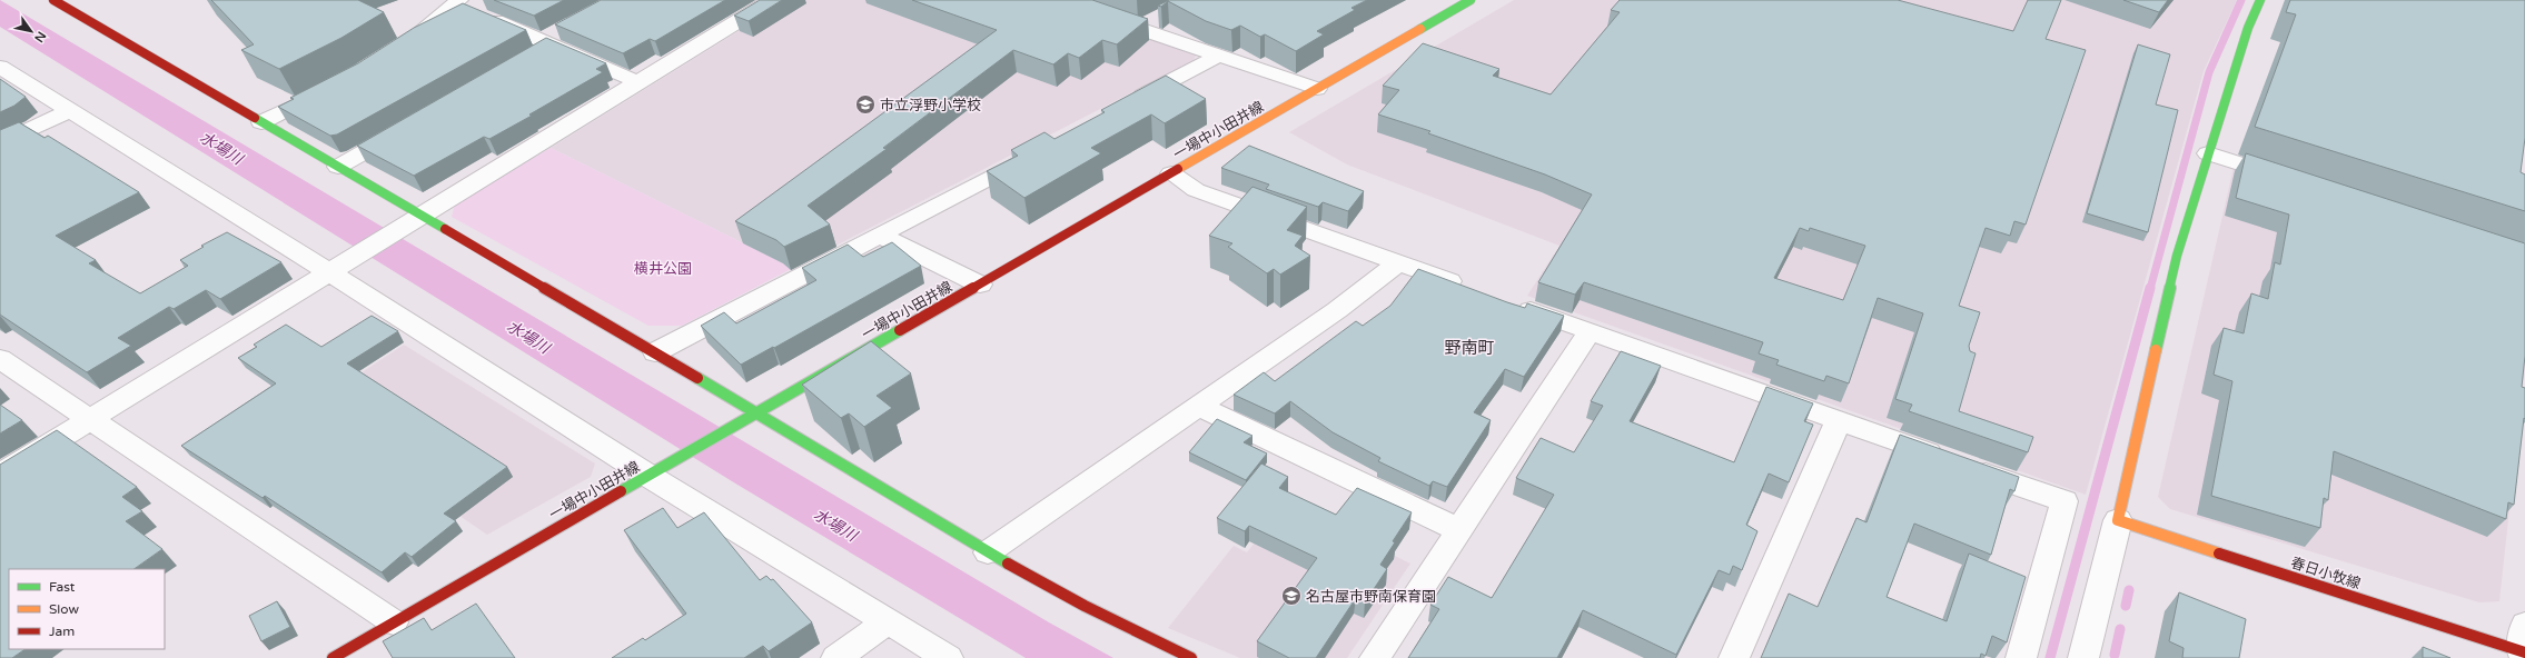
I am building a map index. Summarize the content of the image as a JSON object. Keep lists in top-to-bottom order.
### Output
{
  "streets": {
    "street": ["一場中小田井線", "春日小牧線"]
  },
  "districts": ["野南町"],
  "water": ["水場川"],
  "parks": ["横井公園"],
  "places": {
    "school or university": ["市立浮野小学校", "名古屋市野南保育園"]
  },
  "legend": ["Fast", "Slow", "Jam"],
  "north": "bottom right"
}
